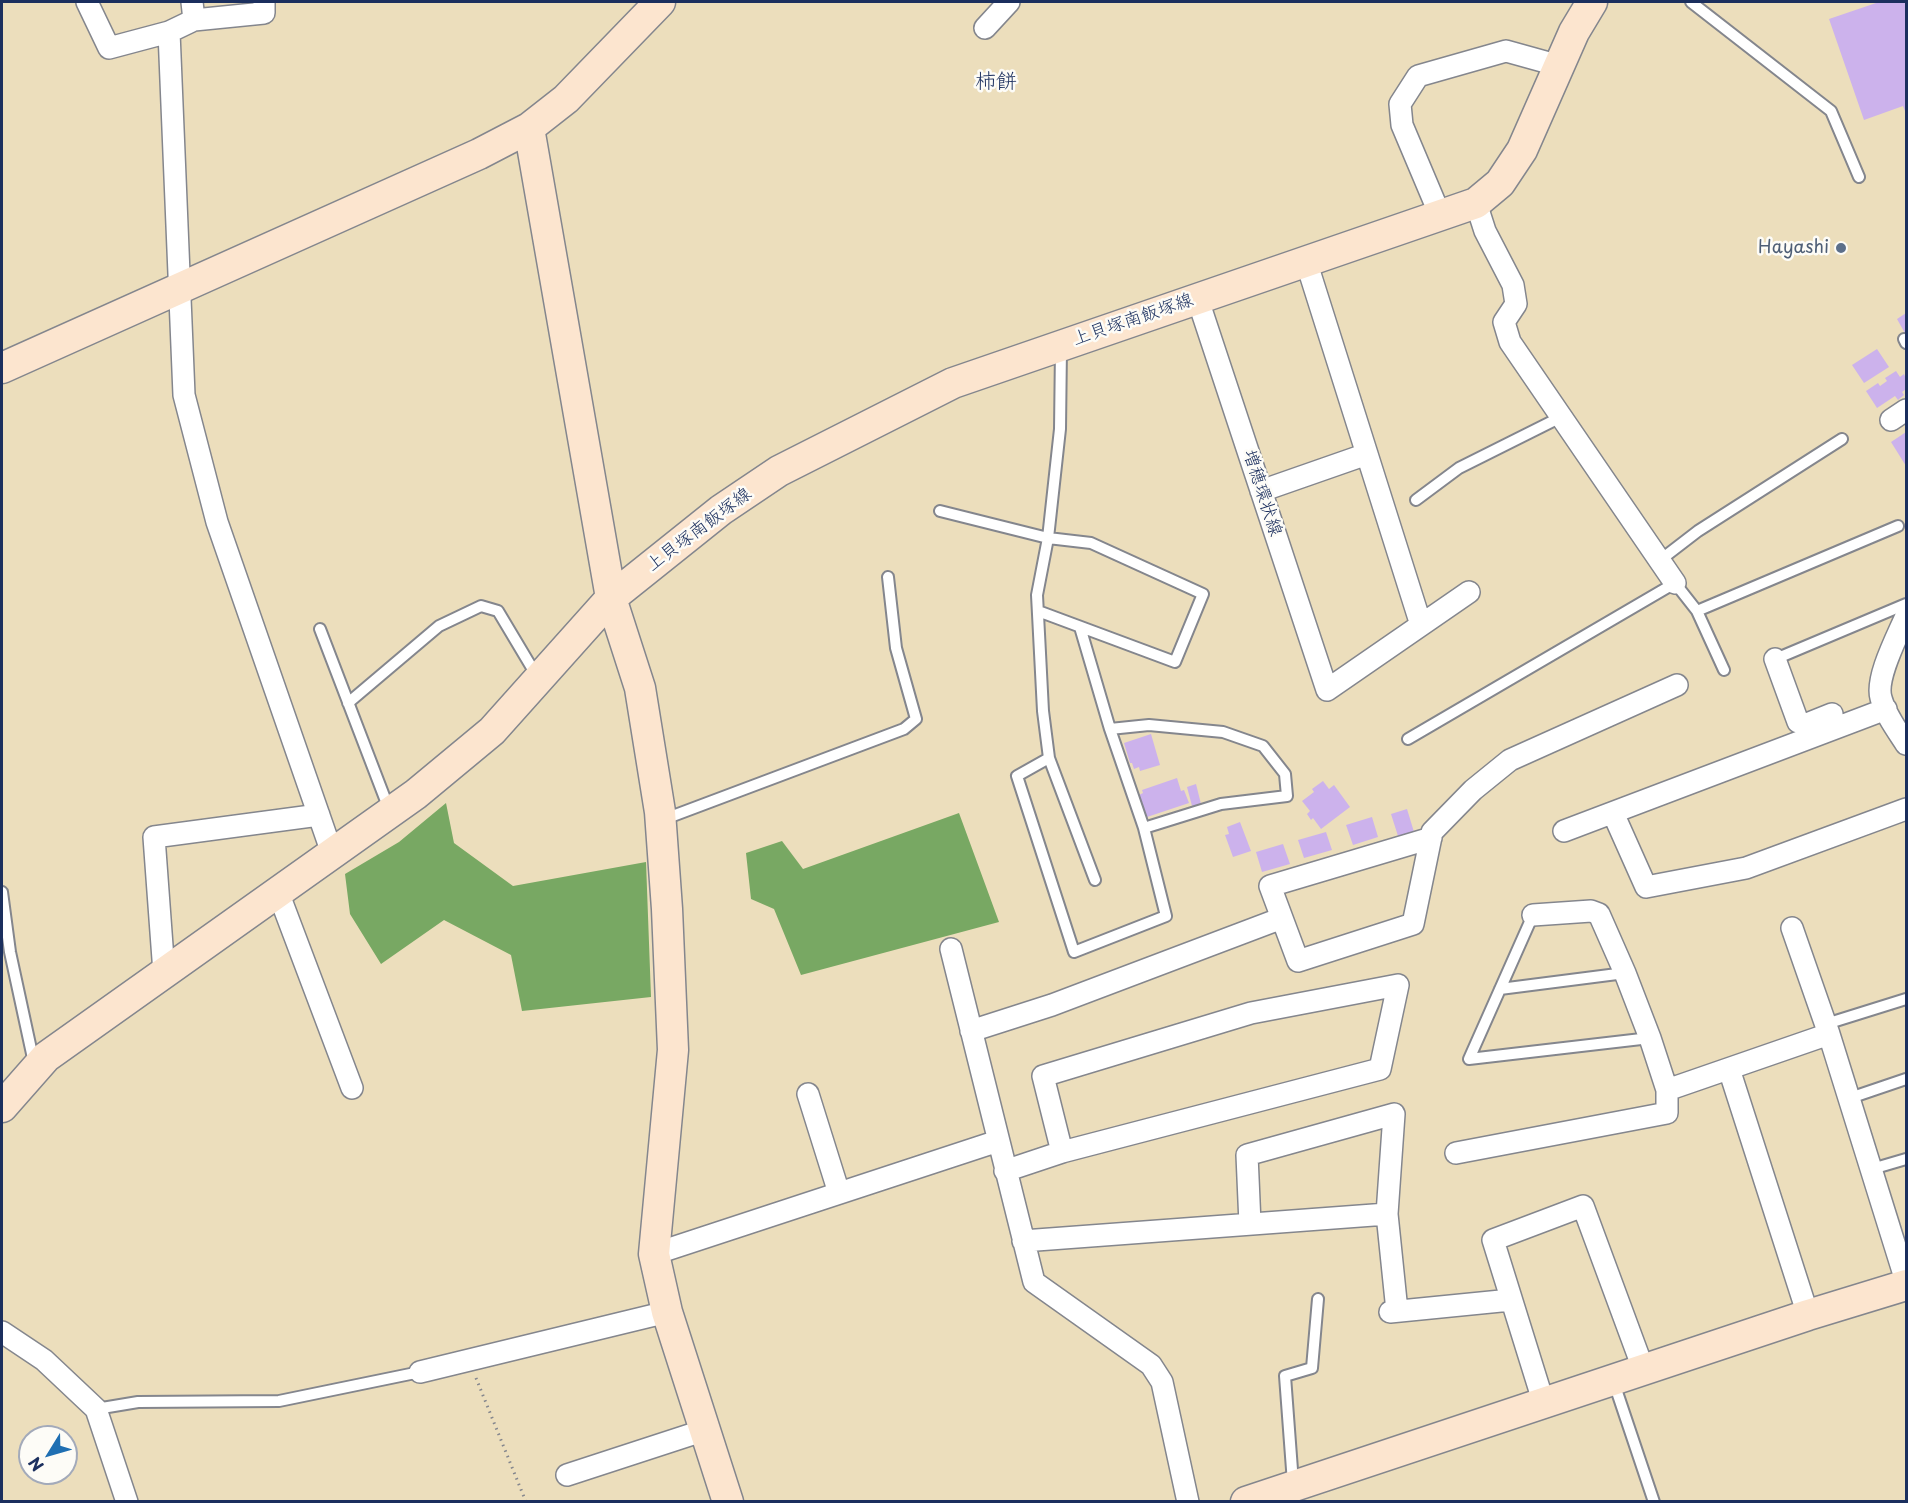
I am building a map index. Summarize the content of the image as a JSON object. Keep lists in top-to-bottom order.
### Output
{
  "streets": {
    "street": ["上貝塚南飯塚線", "増穂環状線"]
  },
  "crossings": [
    ["上貝塚南飯塚線", "増穂環状線"]
  ],
  "districts": ["柿餅"],
  "places": ["Hayashi"],
  "north": "bottom left"
}
